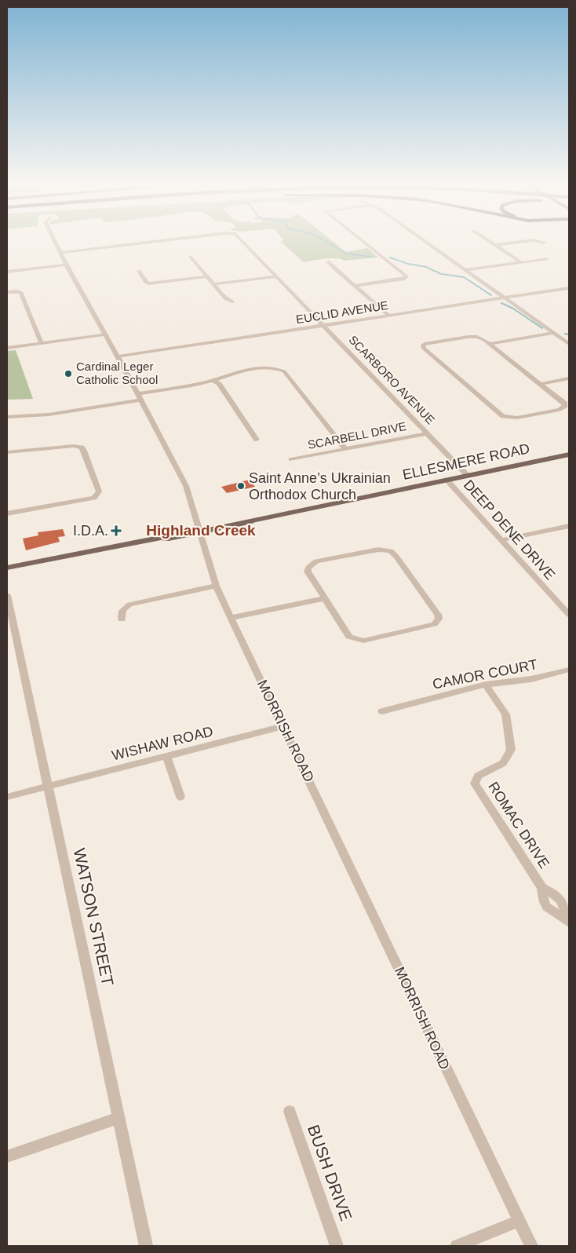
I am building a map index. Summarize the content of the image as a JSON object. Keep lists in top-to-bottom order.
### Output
{
  "streets": {
    "main road": ["ELLESMERE ROAD"],
    "street": [
      "EUCLID AVENUE",
      "SCARBORO AVENUE",
      "SCARBELL DRIVE",
      "DEEP DENE DRIVE",
      "CAMOR COURT",
      "MORRISH ROAD",
      "WISHAW ROAD",
      "ROMAC DRIVE",
      "WATSON STREET",
      "BUSH DRIVE"
    ]
  },
  "crossings": [
    ["EUCLID AVENUE", "SCARBORO AVENUE"],
    ["EUCLID AVENUE", "MORRISH ROAD"],
    ["SCARBORO AVENUE", "SCARBELL DRIVE"],
    ["SCARBORO AVENUE", "ELLESMERE ROAD"],
    ["SCARBORO AVENUE", "MORRISH ROAD"],
    ["ELLESMERE ROAD", "DEEP DENE DRIVE"],
    ["ELLESMERE ROAD", "MORRISH ROAD"],
    ["CAMOR COURT", "ROMAC DRIVE"],
    ["MORRISH ROAD", "WISHAW ROAD"],
    ["WISHAW ROAD", "WATSON STREET"]
  ],
  "districts": ["Highland Creek"],
  "places": {
    "other": ["Cardinal Leger Catholic School", "Saint Anne’s Ukrainian Orthodox Church"],
    "health": ["I.D.A."]
  }
}
